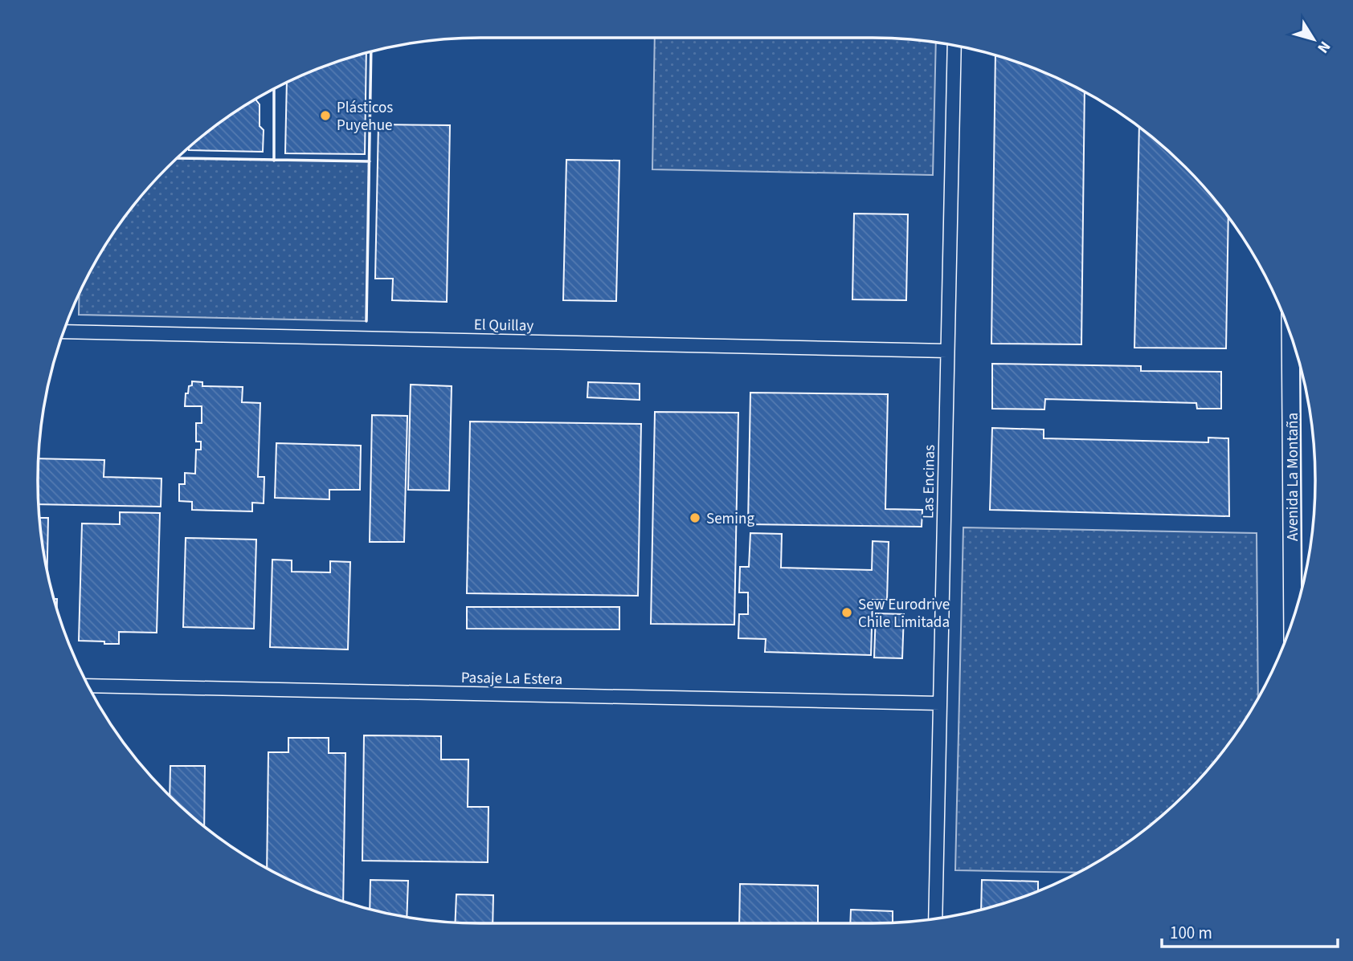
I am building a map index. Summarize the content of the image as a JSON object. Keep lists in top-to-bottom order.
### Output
{
  "streets": {
    "main road": ["Avenida La Montaña"],
    "street": ["El Quillay", "Las Encinas", "Pasaje La Estera"]
  },
  "crossings": [
    ["El Quillay", "Las Encinas"],
    ["Las Encinas", "Pasaje La Estera"]
  ],
  "places": ["Plásticos Puyehue", "Seming", "Sew Eurodrive Chile Limitada"],
  "scale_bar": "100 m",
  "north": "bottom right"
}
